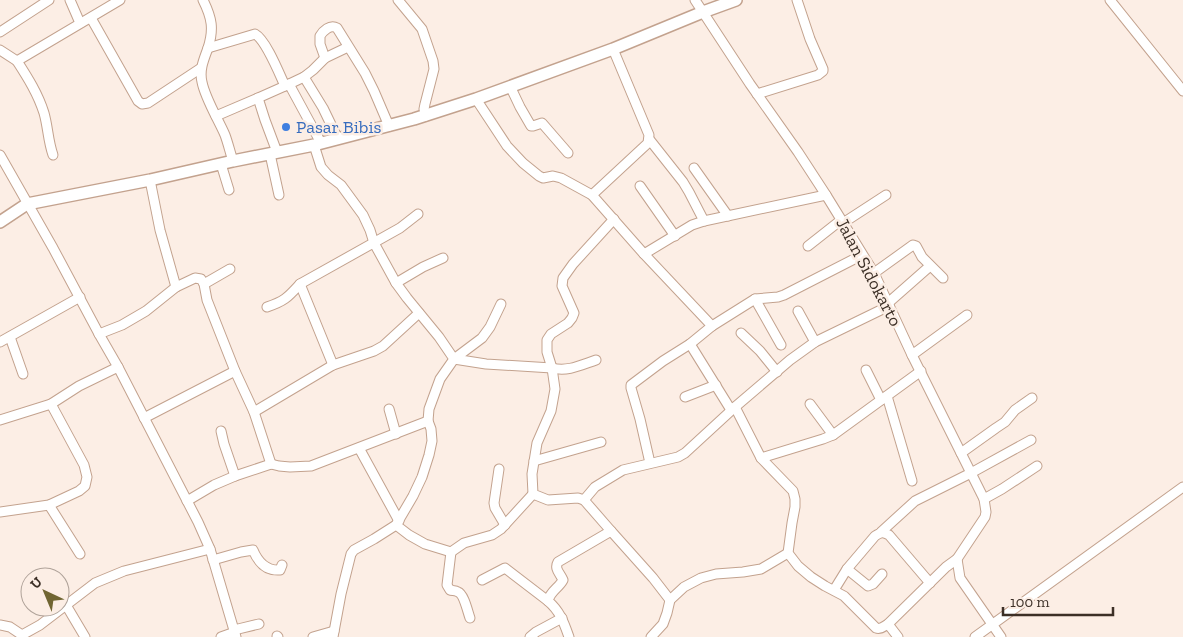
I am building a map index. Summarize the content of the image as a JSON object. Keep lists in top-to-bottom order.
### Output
{
  "streets": {
    "street": ["Jalan Sidokarto"]
  },
  "places": ["Pasar Bibis"],
  "scale_bar": "100 m",
  "north": "top left"
}
